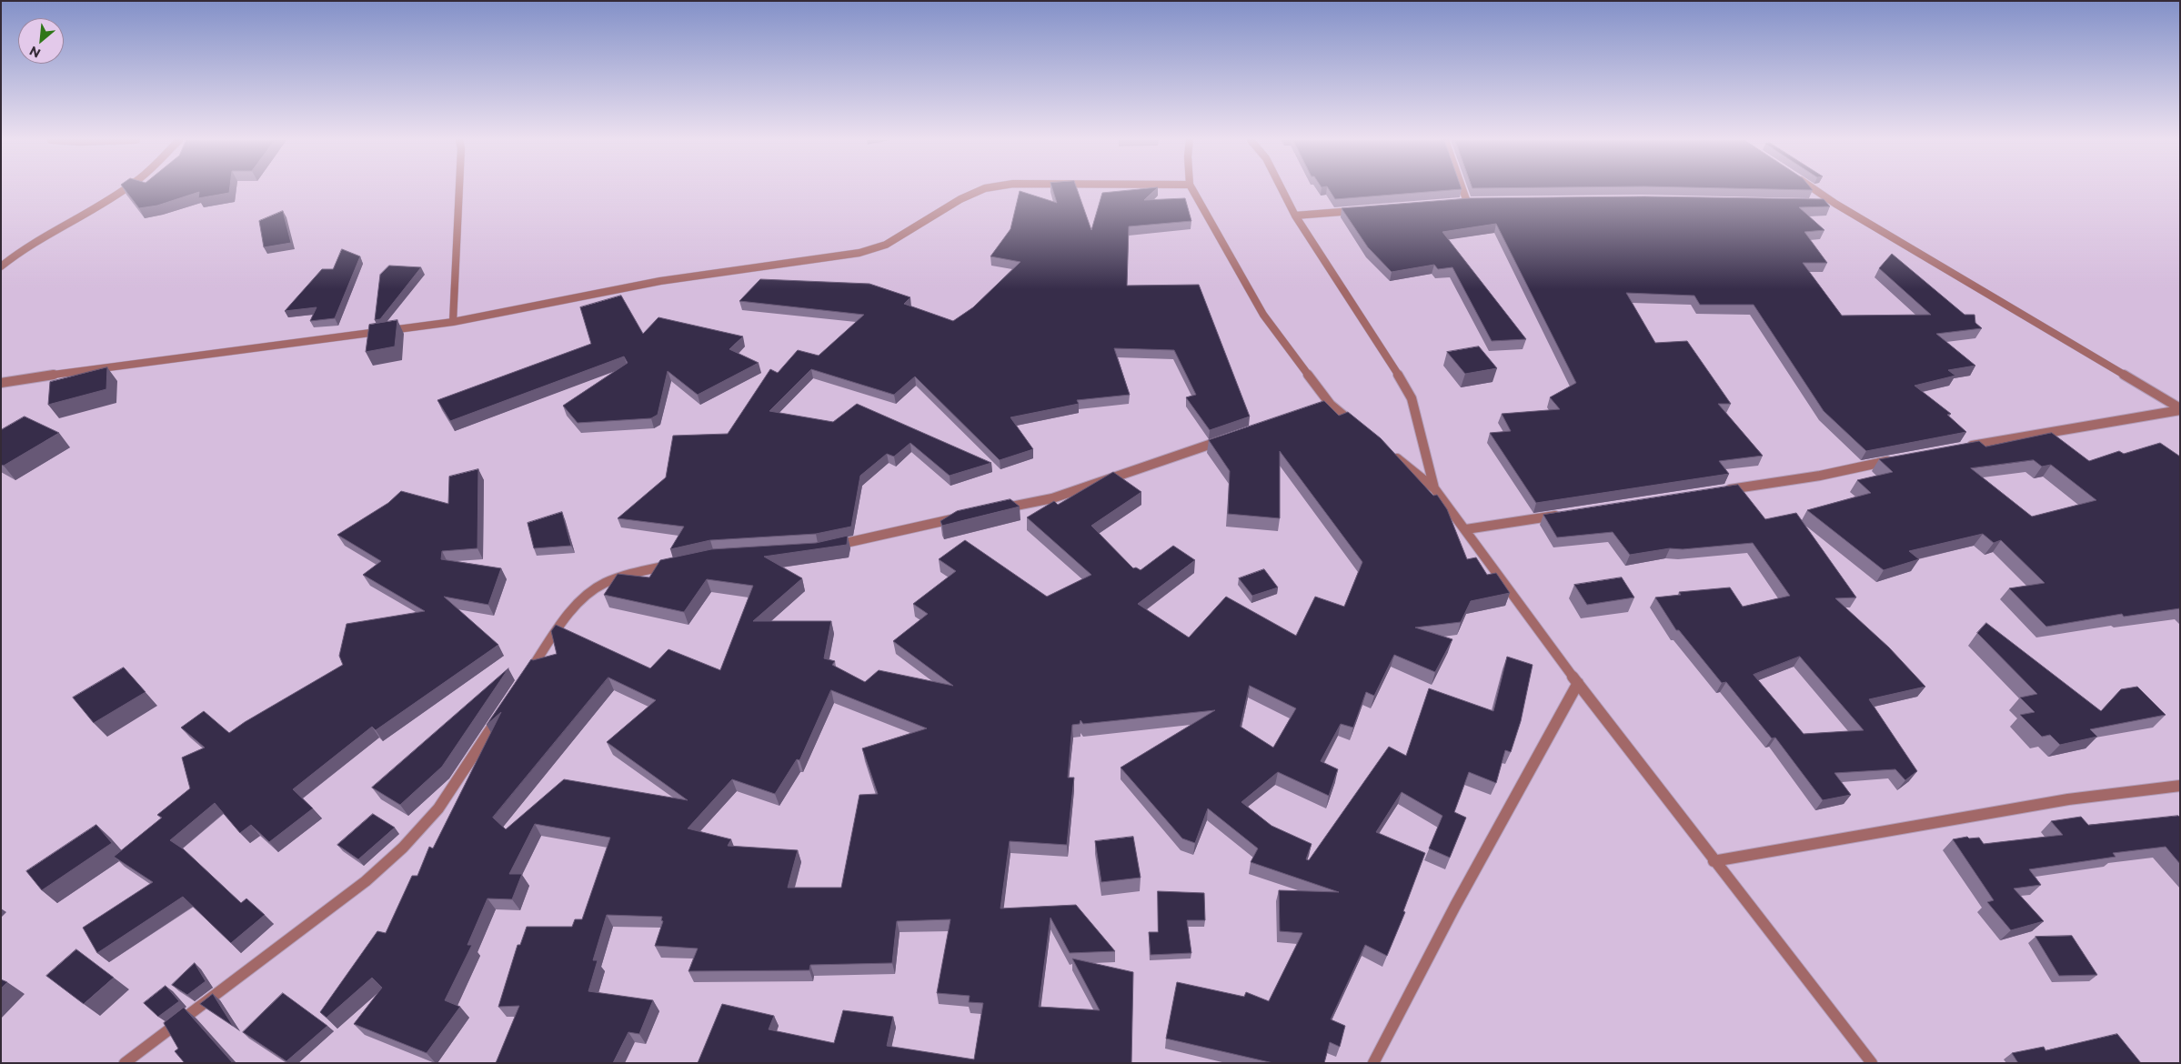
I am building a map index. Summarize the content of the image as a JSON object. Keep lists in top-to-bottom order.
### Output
{
  "north": "bottom left"
}
